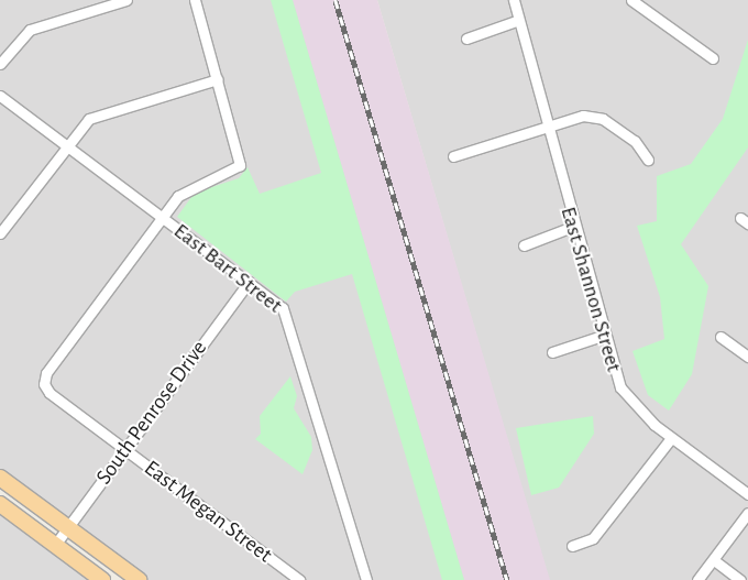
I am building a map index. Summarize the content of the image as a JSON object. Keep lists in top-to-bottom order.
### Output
{
  "streets": {
    "street": [
      "East Bart Street",
      "East Shannon Street",
      "South Penrose Drive",
      "East Megan Street"
    ]
  },
  "crossings": [
    ["East Bart Street", "South Penrose Drive"],
    ["East Bart Street", "East Megan Street"],
    ["South Penrose Drive", "East Megan Street"]
  ]
}
